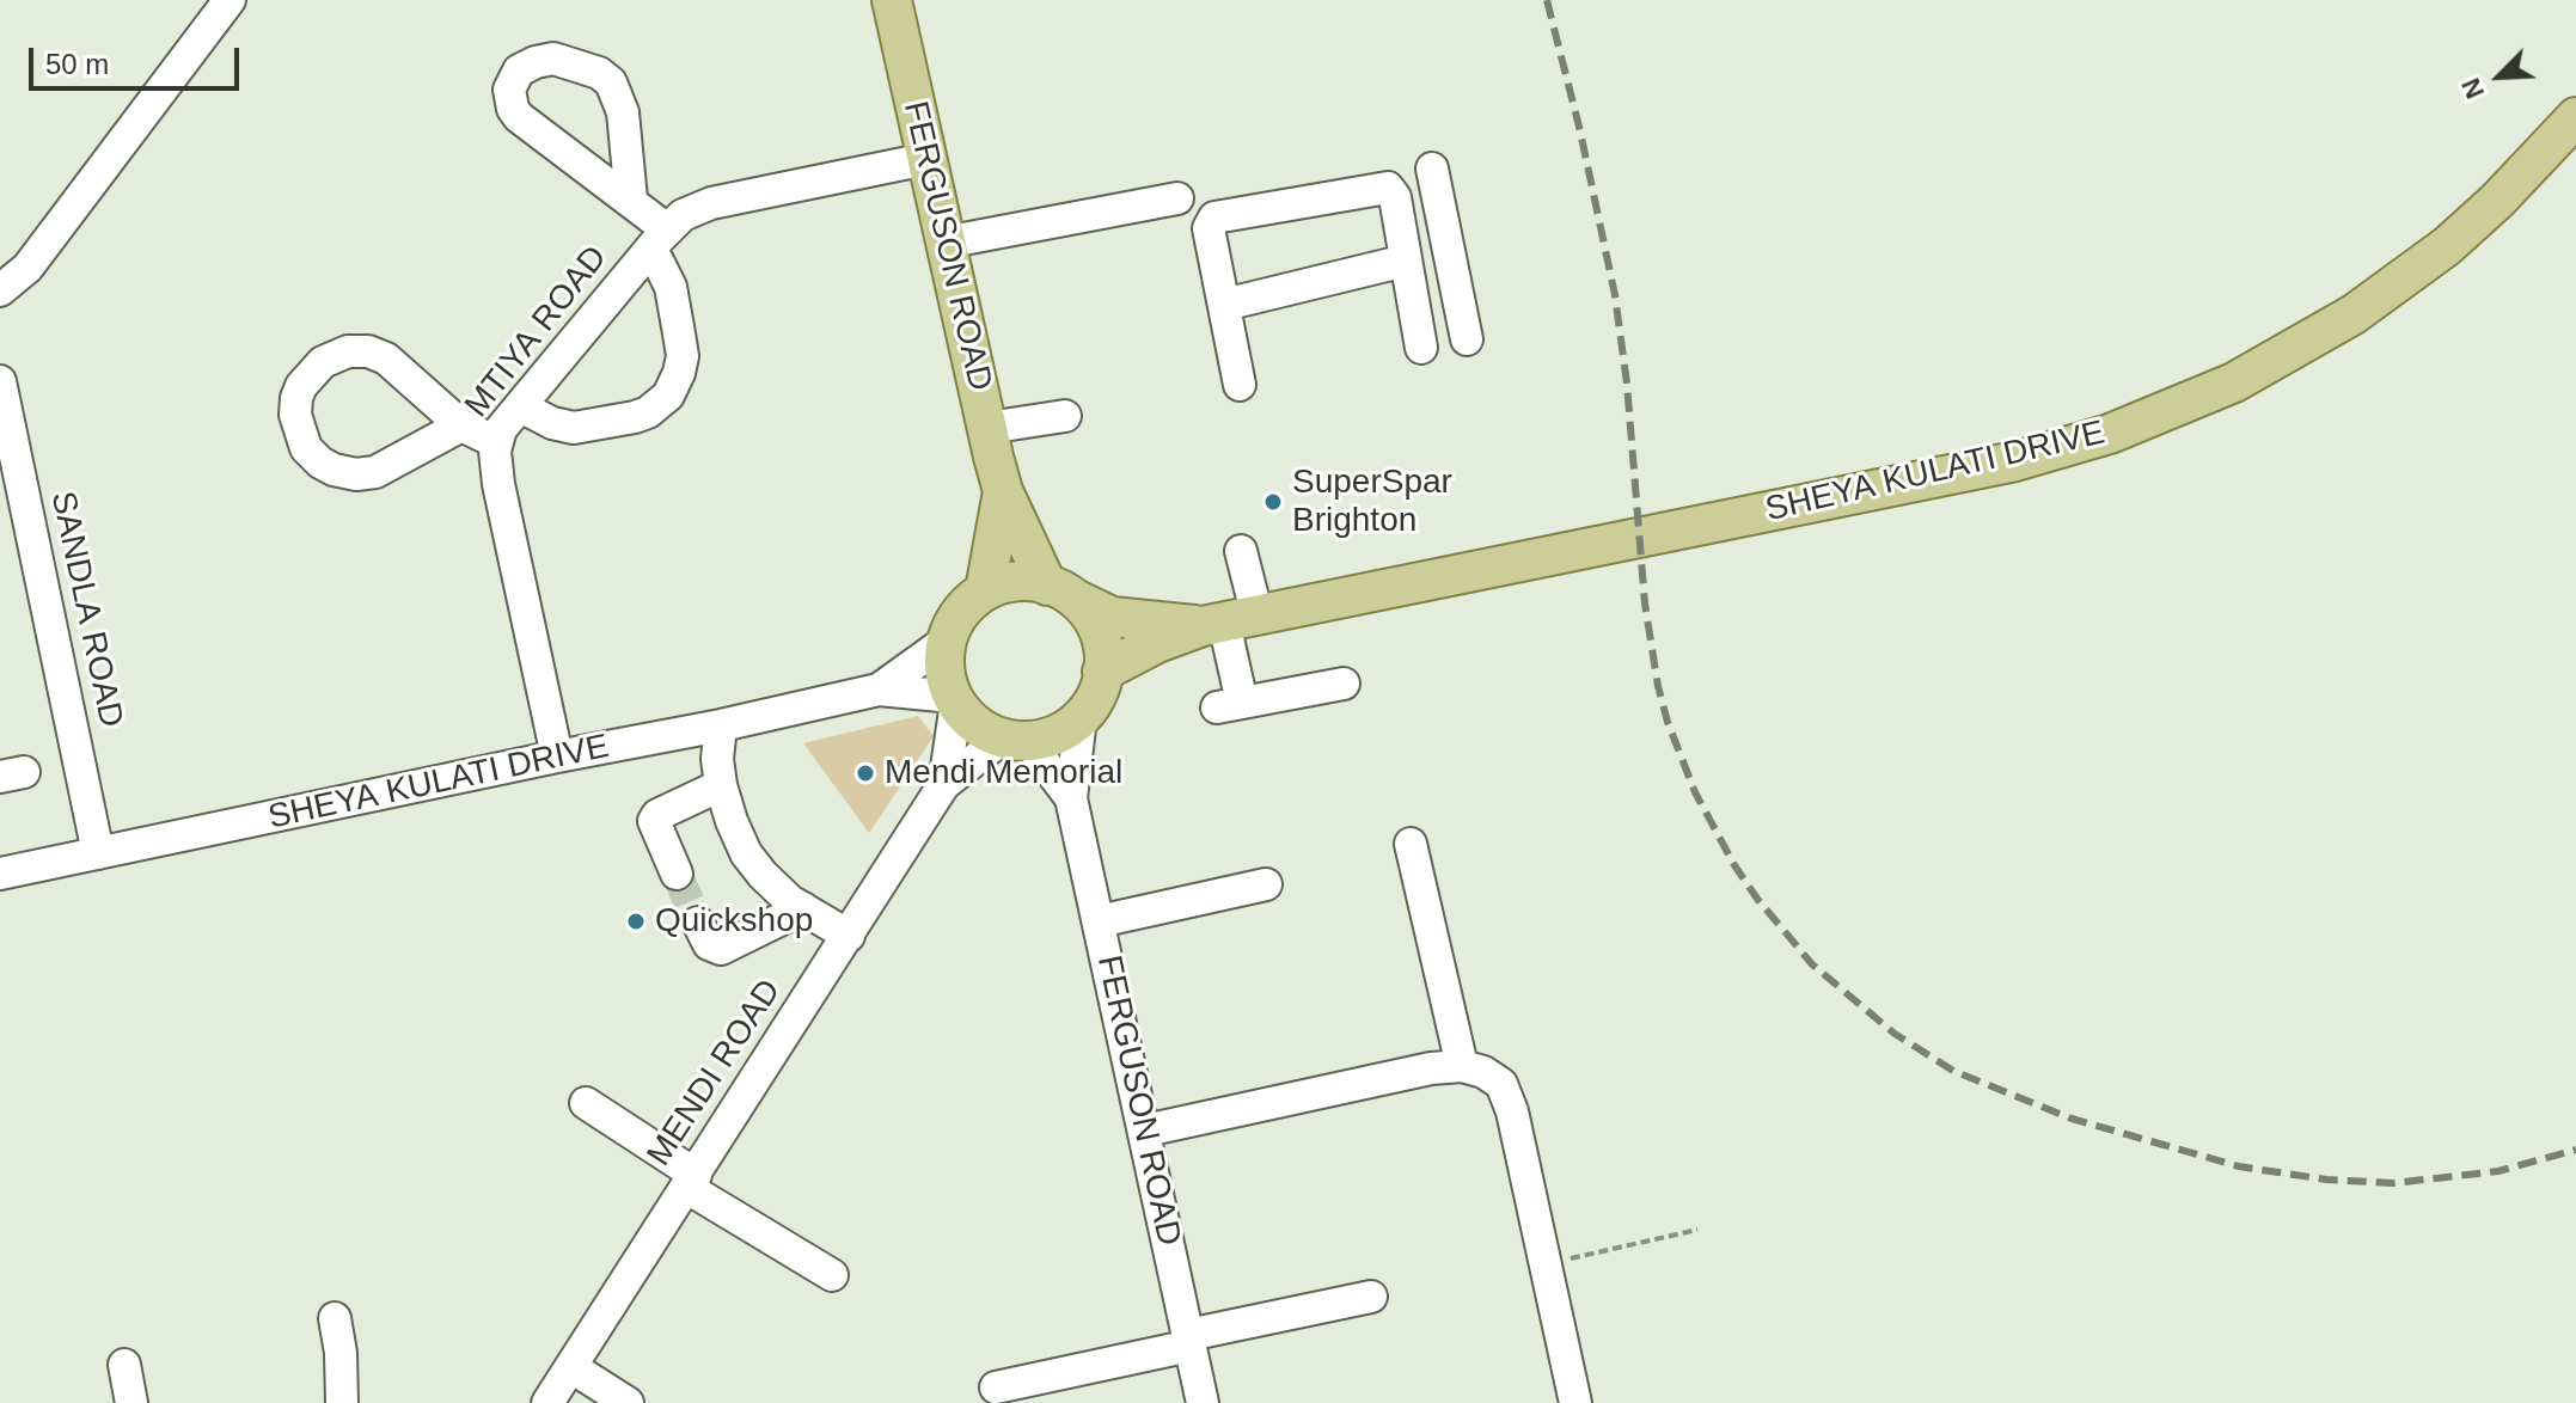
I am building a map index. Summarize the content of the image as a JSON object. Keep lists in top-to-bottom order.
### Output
{
  "streets": {
    "main road": ["FERGUSON ROAD", "SHEYA KULATI DRIVE"],
    "street": ["MTIYA ROAD", "SANDLA ROAD", "MENDI ROAD"]
  },
  "crossings": [
    ["FERGUSON ROAD", "MTIYA ROAD"],
    ["FERGUSON ROAD", "SHEYA KULATI DRIVE"],
    ["FERGUSON ROAD", "MENDI ROAD"],
    ["MTIYA ROAD", "SHEYA KULATI DRIVE"],
    ["SHEYA KULATI DRIVE", "SANDLA ROAD"],
    ["SHEYA KULATI DRIVE", "MENDI ROAD"]
  ],
  "places": ["SuperSpar Brighton", "Mendi Memorial", "Quickshop"],
  "scale_bar": "50 m",
  "north": "bottom left"
}
